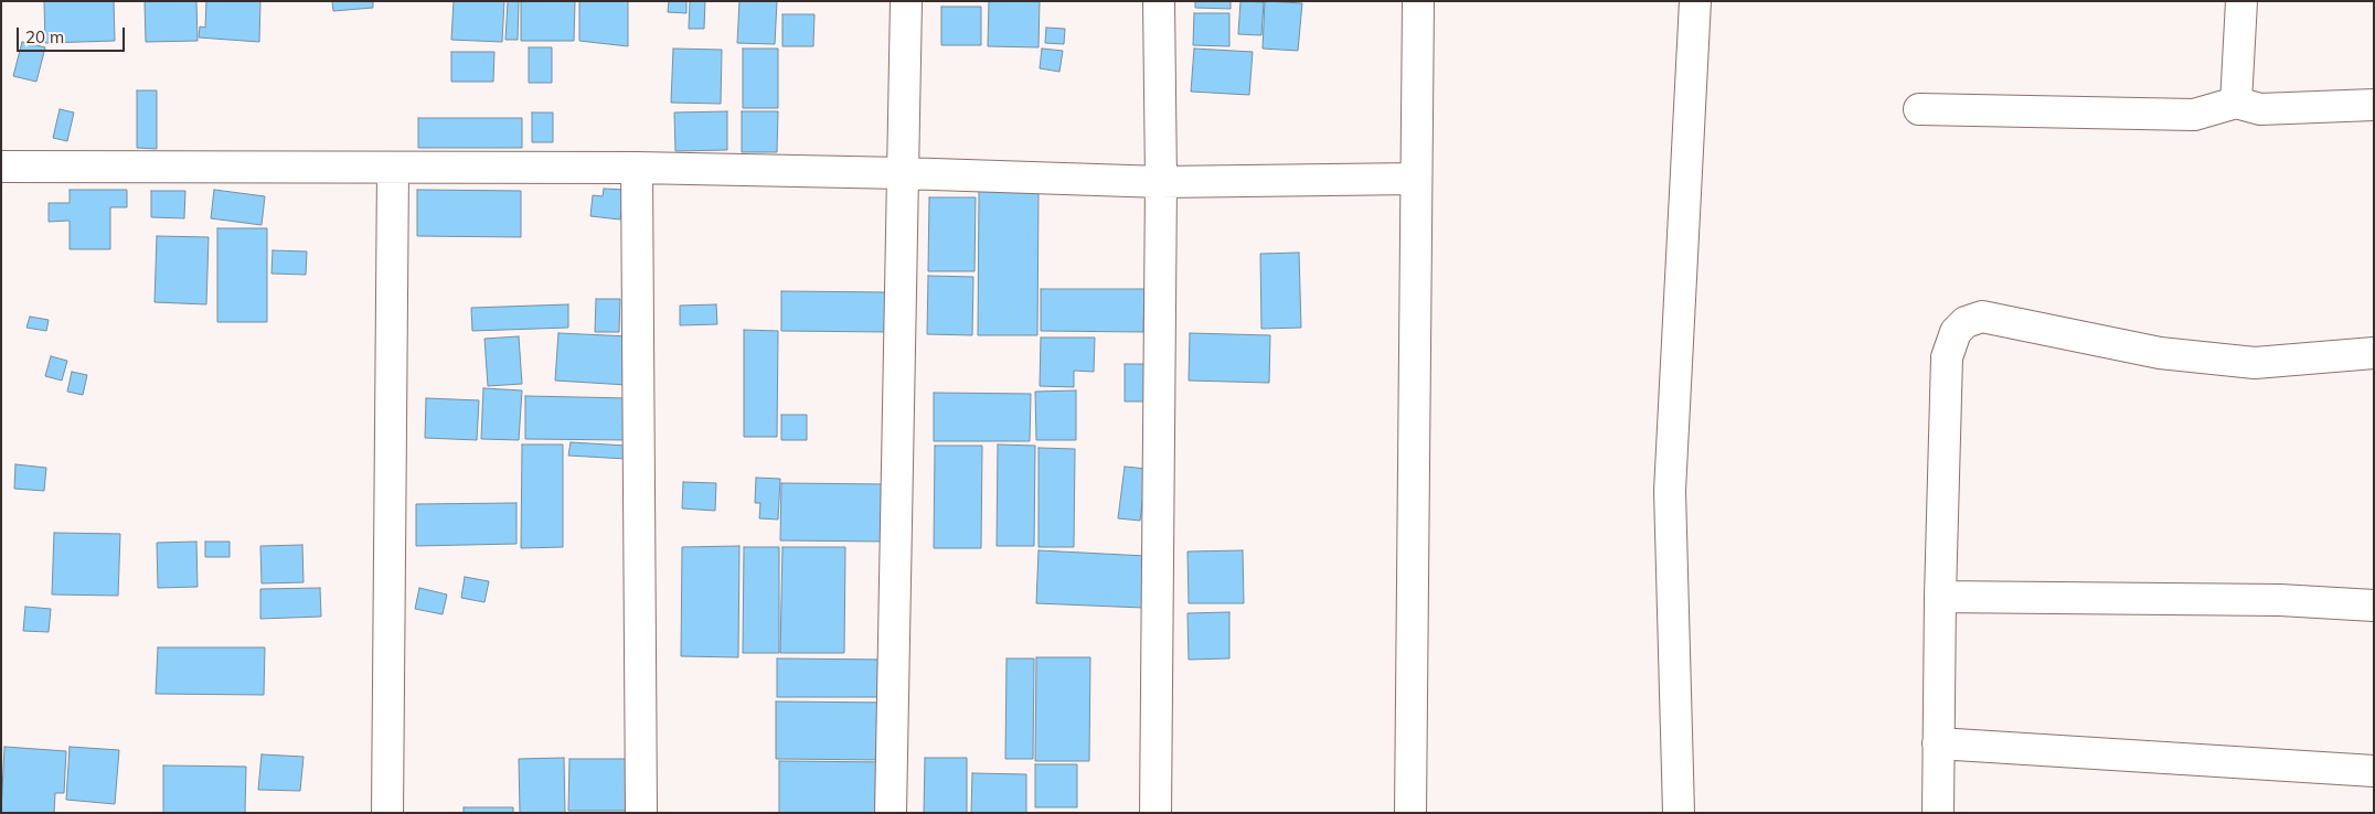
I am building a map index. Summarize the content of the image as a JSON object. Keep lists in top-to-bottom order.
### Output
{
  "scale_bar": "20 m"
}
